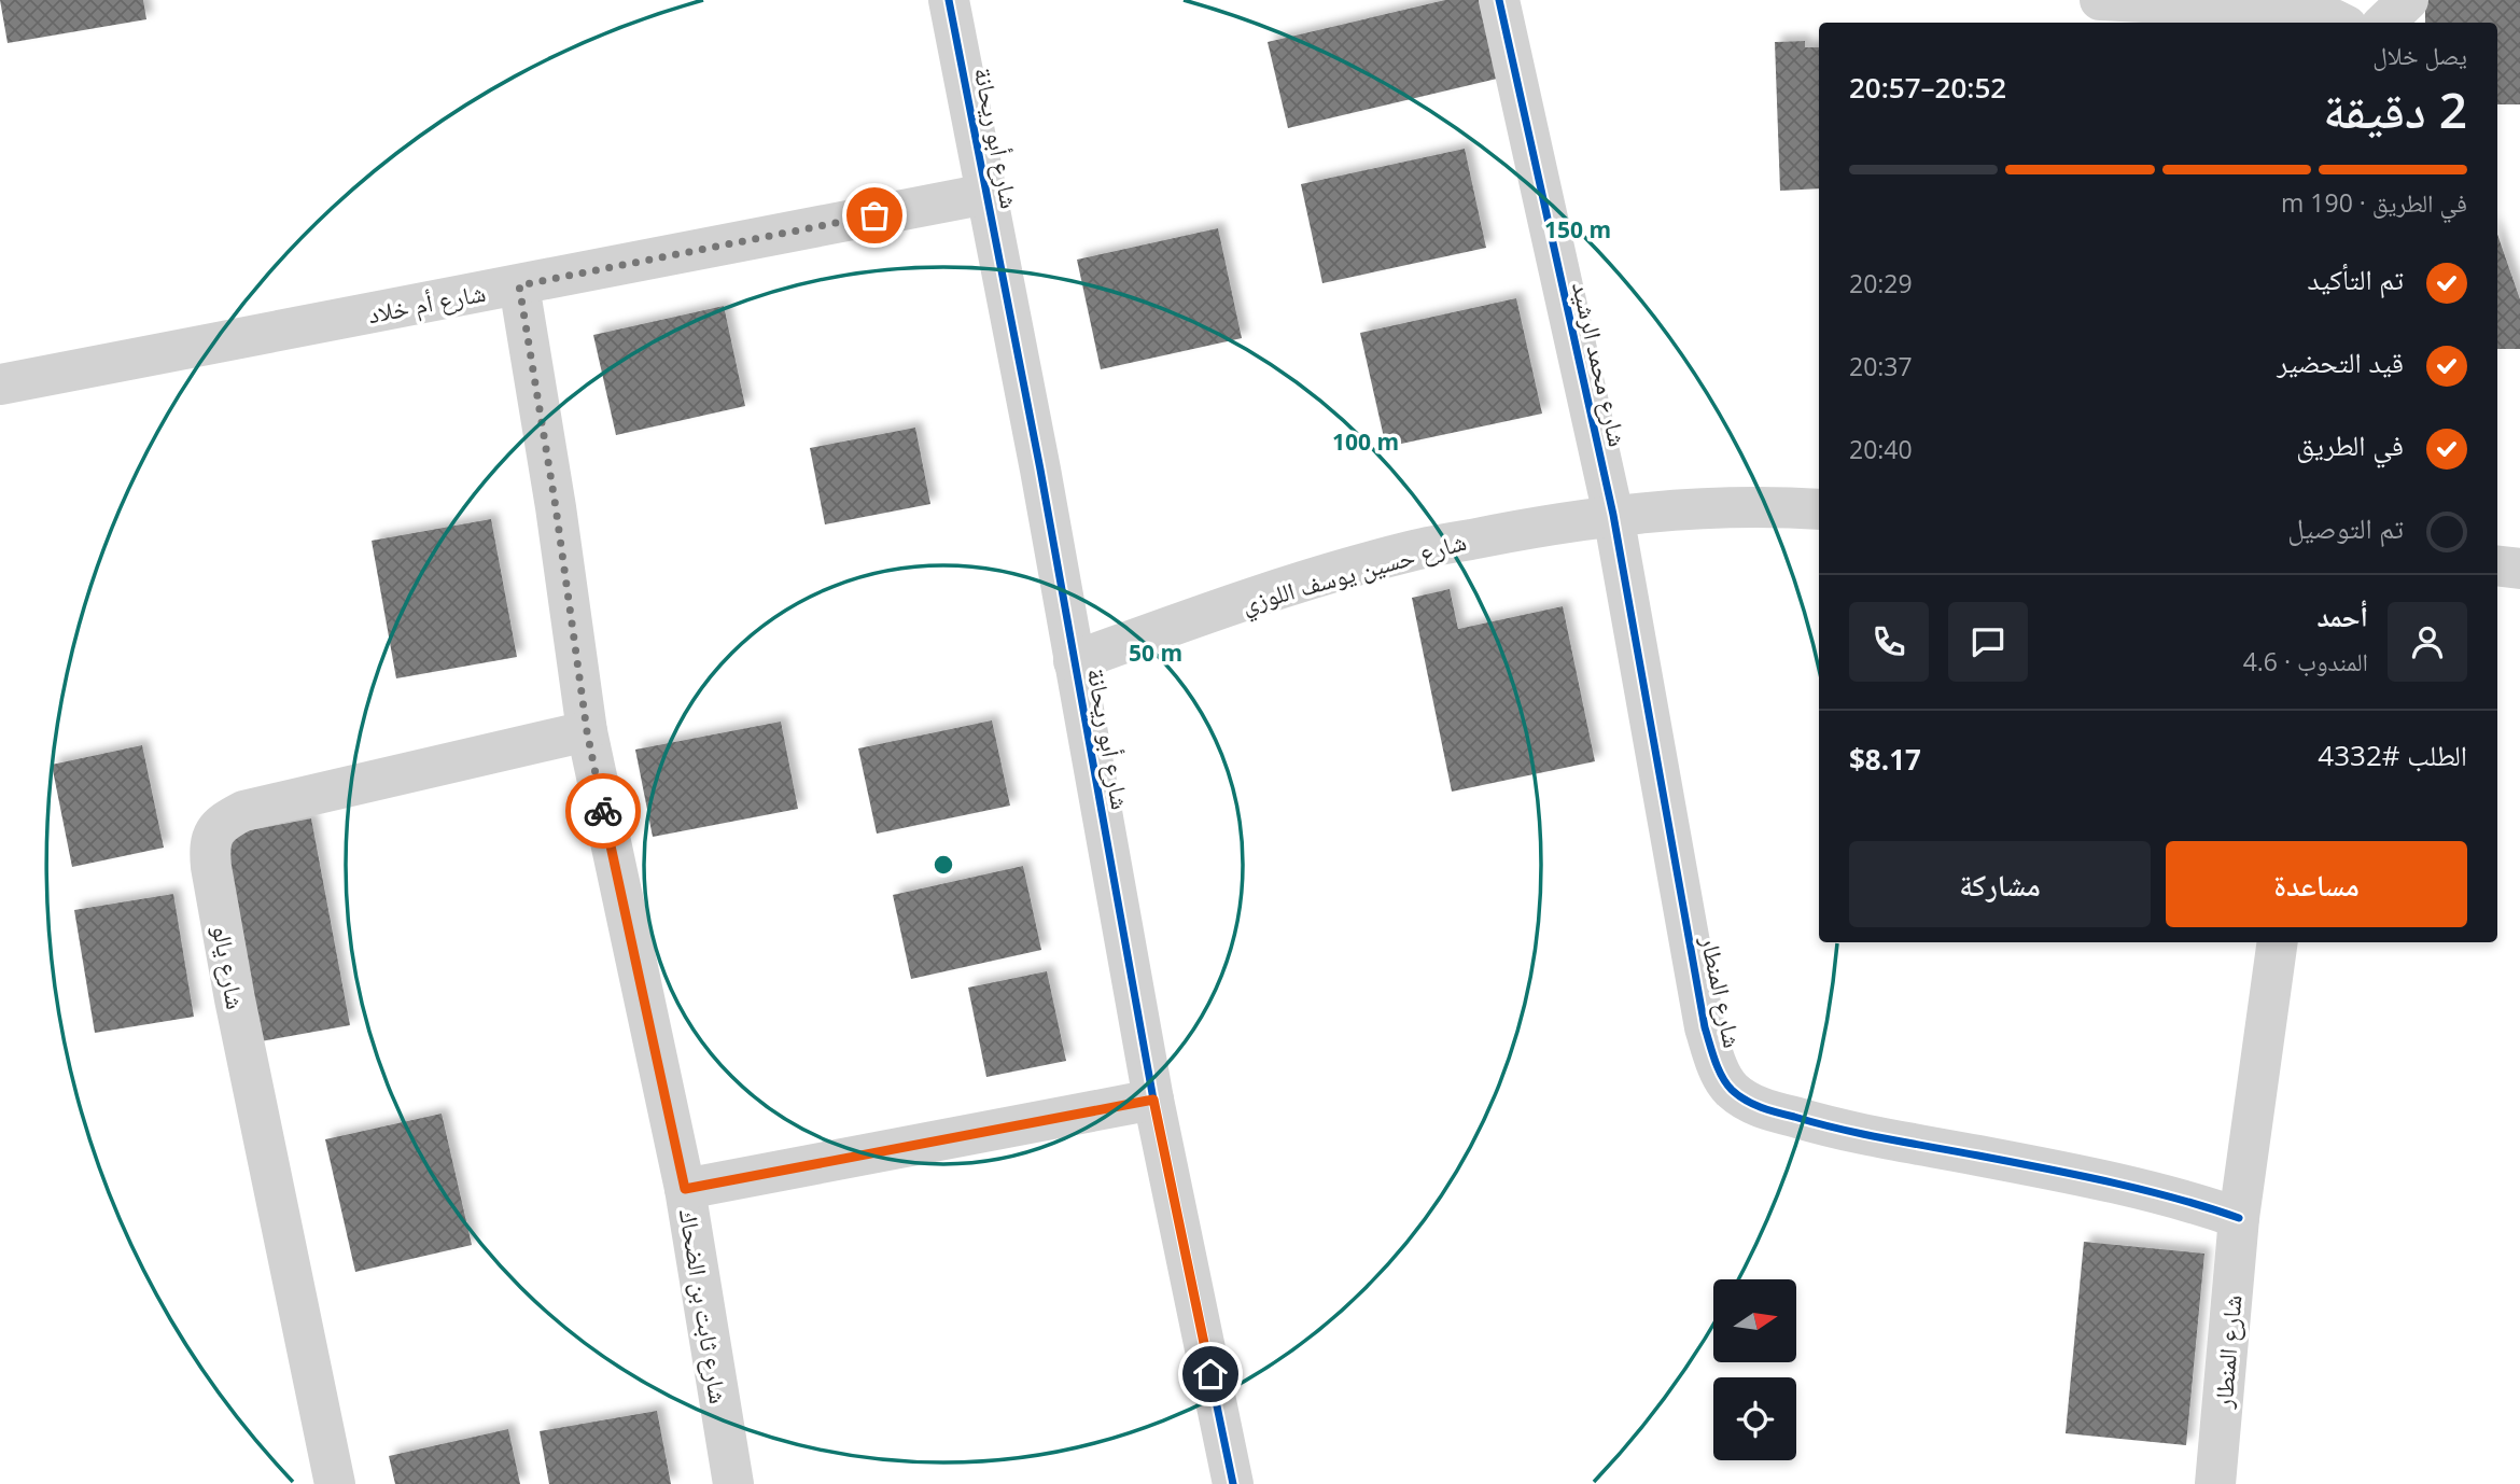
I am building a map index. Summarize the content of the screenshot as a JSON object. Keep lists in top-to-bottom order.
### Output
{
  "streets": {
    "street": [
      "شارع أبو ريحانة",
      "شارع أم خلاد",
      "شارع محمد الرشيد",
      "شارع حسين يوسف اللوزي",
      "شارع يالو",
      "شارع المنطار",
      "شارع ثابت بن الضحاك"
    ]
  },
  "crossings": [
    ["شارع أبو ريحانة", "شارع أم خلاد"],
    ["شارع أبو ريحانة", "شارع حسين يوسف اللوزي"],
    ["شارع أم خلاد", "شارع ثابت بن الضحاك"],
    ["شارع محمد الرشيد", "شارع حسين يوسف اللوزي"],
    ["شارع محمد الرشيد", "شارع المنطار"],
    ["شارع حسين يوسف اللوزي", "شارع المنطار"],
    ["شارع يالو", "شارع ثابت بن الضحاك"]
  ],
  "north": "right",
  "page": {
    "heading": ["2 دقيقة", "يصل خلال", "20:52–20:57"],
    "panel": [
      "أحمد",
      "المندوب · 4.6",
      "الطلب #4332",
      "$8.17"
    ],
    "bar": "في الطريق · 190 m",
    "list": [
      ["تم التأكيد", "20:29"],
      ["قيد التحضير", "20:37"],
      ["في الطريق", "20:40"],
      "تم التوصيل"
    ],
    "buttons": ["مساعدة", "مشاركة"]
  },
  "rings": ["150 m", "100 m", "50 m"]
}
